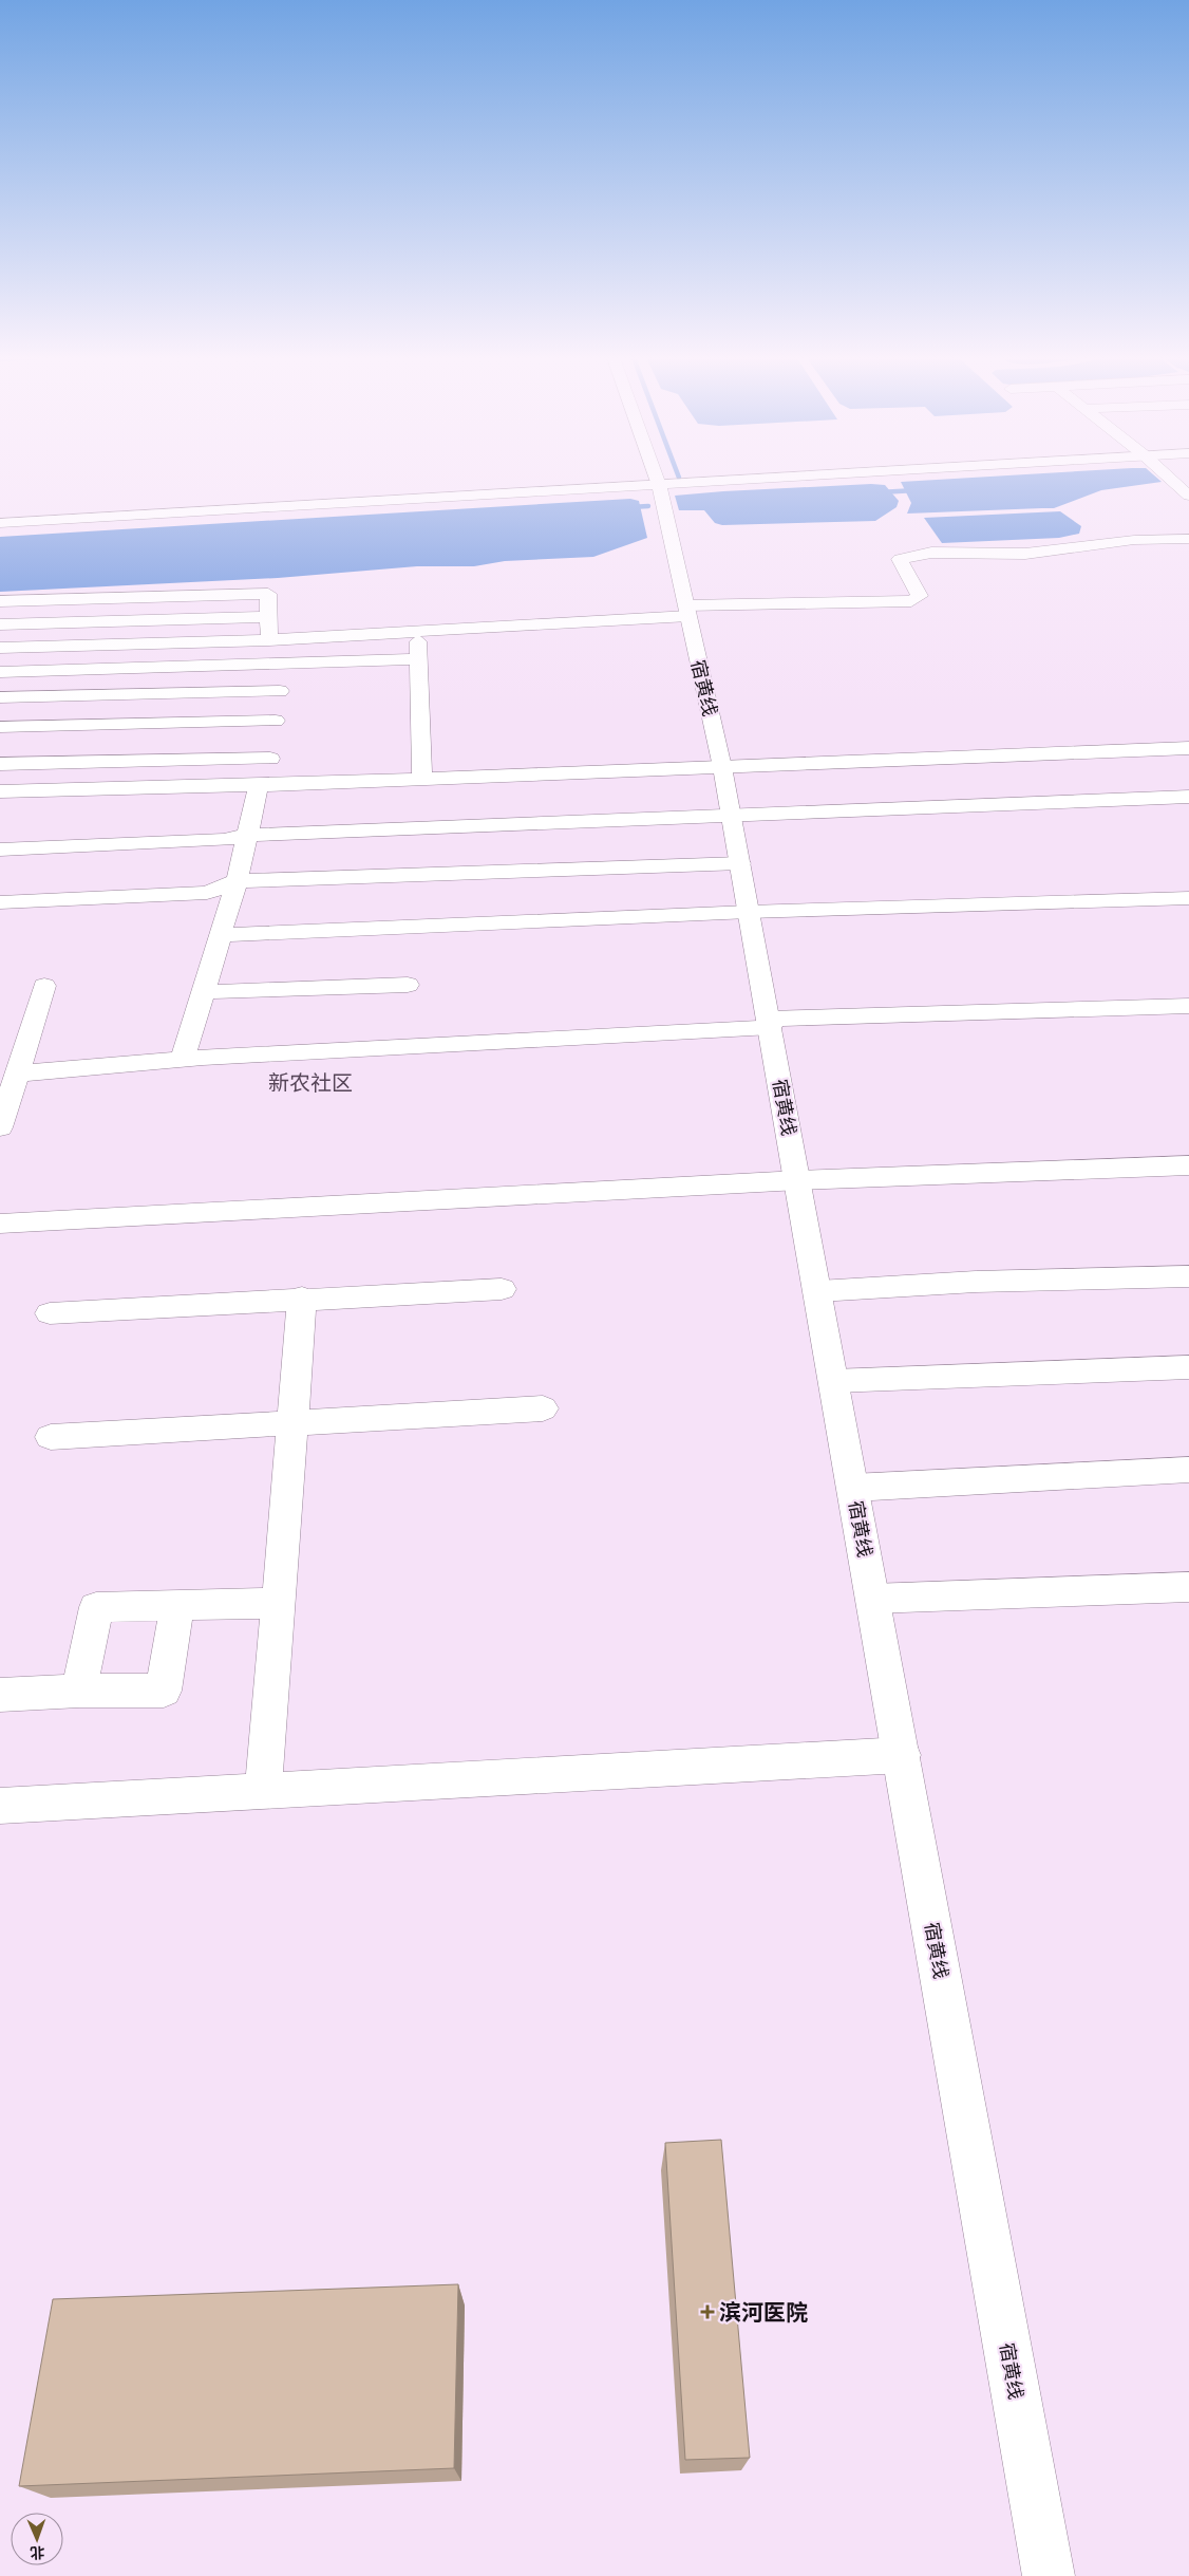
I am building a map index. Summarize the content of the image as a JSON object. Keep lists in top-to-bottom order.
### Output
{
  "streets": {
    "main road": ["宿黄线"]
  },
  "districts": ["新农社区"],
  "places": {
    "health": ["滨河医院"]
  },
  "north": "bottom"
}
